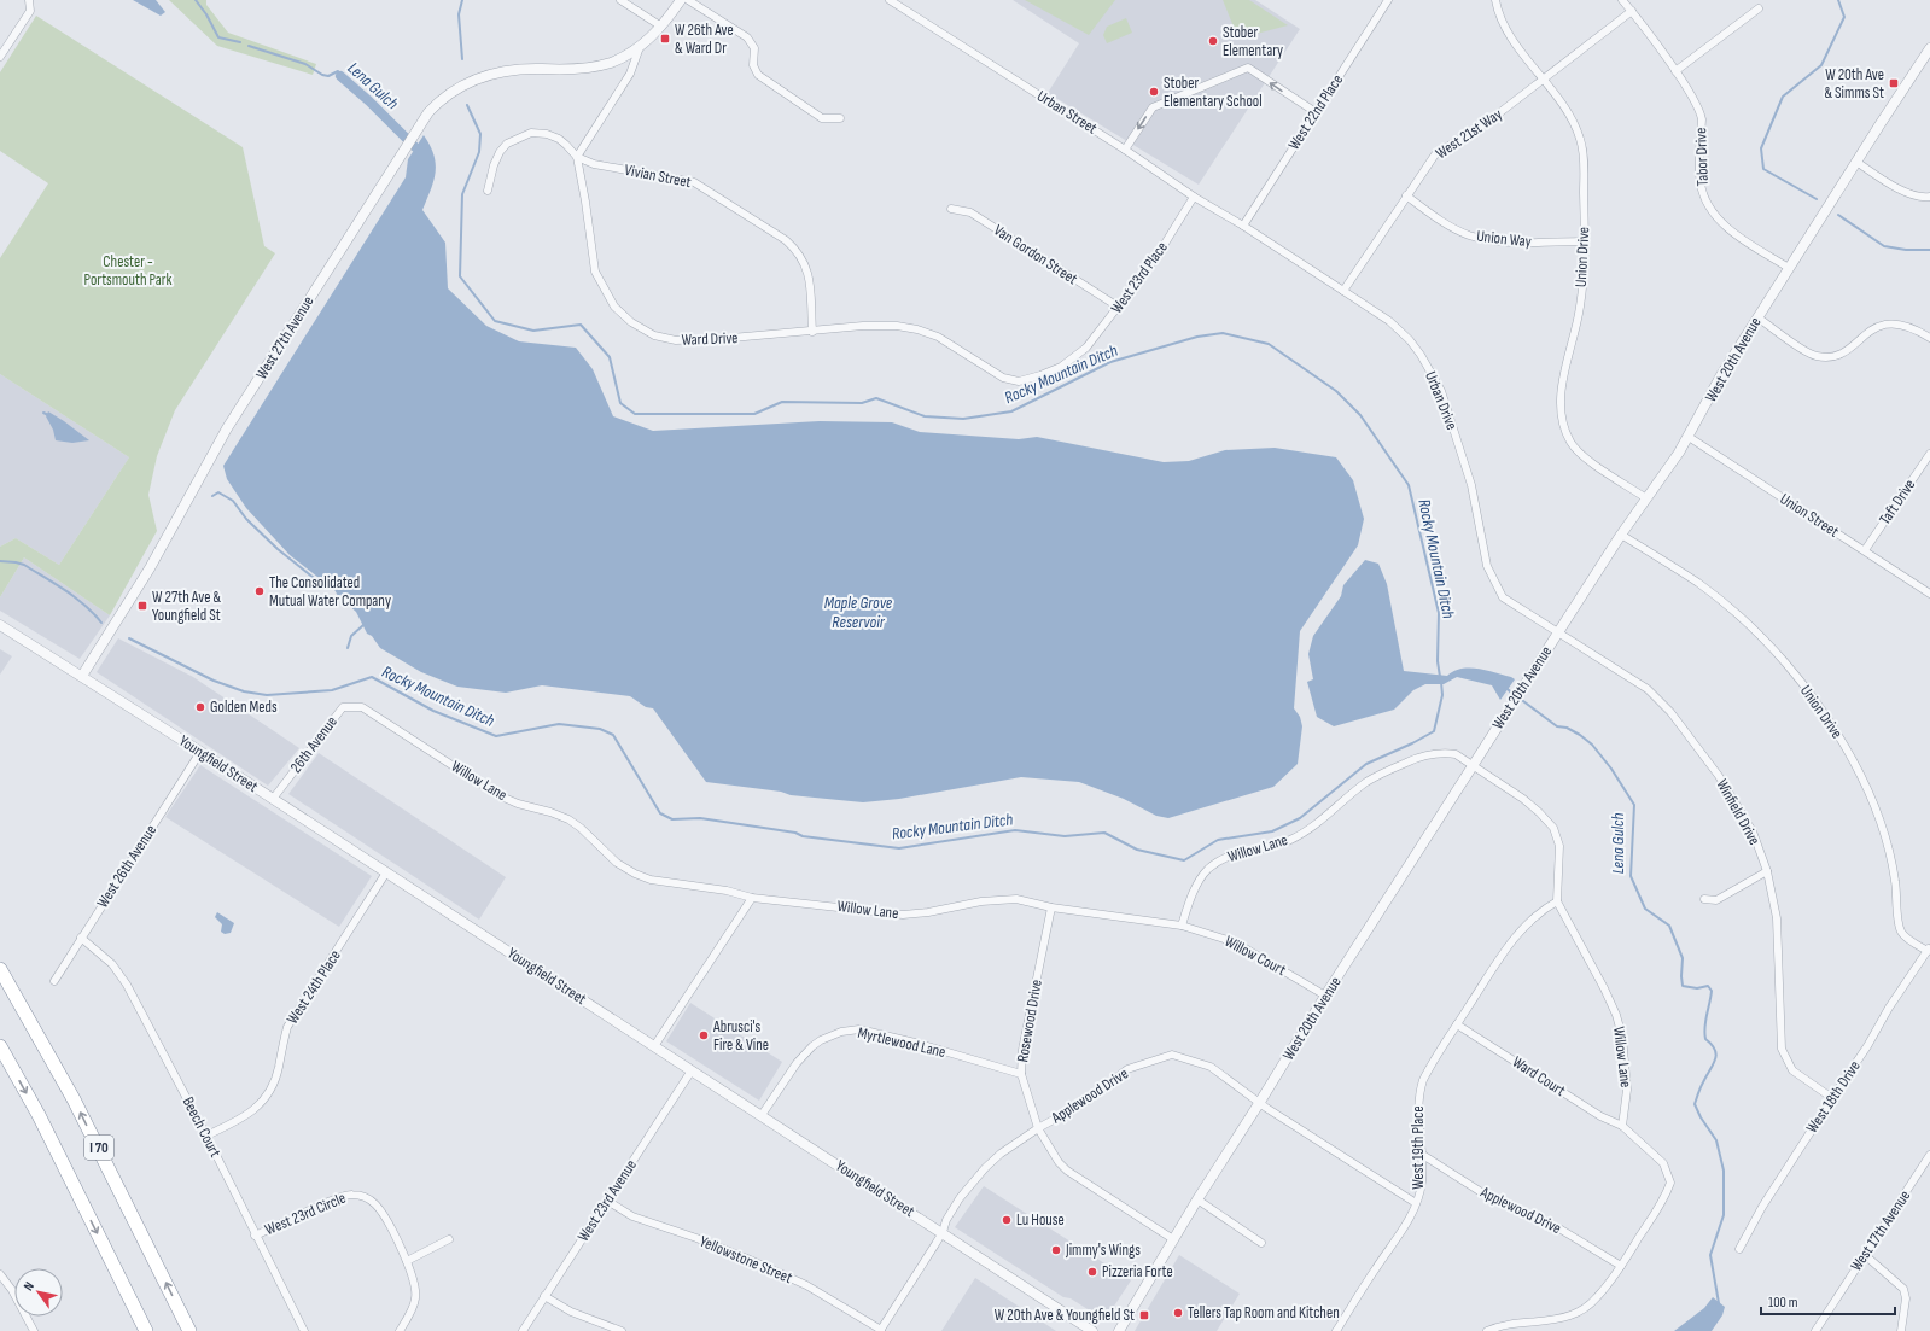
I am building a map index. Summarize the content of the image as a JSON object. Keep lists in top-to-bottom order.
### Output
{
  "streets": {
    "highway": ["I 70"],
    "street": [
      "Urban Street",
      "West 22nd Place",
      "West 21st Way",
      "Tabor Drive",
      "Vivian Street",
      "Union Way",
      "Van Gordon Street",
      "Union Drive",
      "West 23rd Place",
      "West 27th Avenue",
      "Ward Drive",
      "West 20th Avenue",
      "Urban Drive",
      "Taft Drive",
      "Union Street",
      "26th Avenue",
      "Youngfield Street",
      "Willow Lane",
      "Winfield Drive",
      "West 26th Avenue",
      "Willow Court",
      "West 24th Place",
      "Rosewood Drive",
      "Myrtlewood Lane",
      "Ward Court",
      "Applewood Drive",
      "West 18th Drive",
      "Beech Court",
      "West 19th Place",
      "West 23rd Avenue",
      "West 23rd Circle",
      "West 17th Avenue",
      "Yellowstone Street"
    ]
  },
  "crossings": [
    ["Urban Street", "West 22nd Place"],
    ["Urban Street", "West 23rd Place"],
    ["Urban Street", "Urban Drive"],
    ["West 22nd Place", "Urban Drive"],
    ["West 21st Way", "Tabor Drive"],
    ["West 21st Way", "Union Way"],
    ["West 21st Way", "Union Drive"],
    ["West 21st Way", "Urban Drive"],
    ["Tabor Drive", "West 20th Avenue"],
    ["Vivian Street", "Ward Drive"],
    ["Union Way", "Union Drive"],
    ["Van Gordon Street", "West 23rd Place"],
    ["Union Drive", "West 20th Avenue"],
    ["Union Drive", "West 18th Drive"],
    ["West 23rd Place", "Ward Drive"],
    ["West 27th Avenue", "Youngfield Street"],
    ["West 20th Avenue", "Urban Drive"],
    ["West 20th Avenue", "Union Street"],
    ["West 20th Avenue", "Willow Lane"],
    ["West 20th Avenue", "Winfield Drive"],
    ["West 20th Avenue", "Willow Court"],
    ["West 20th Avenue", "Rosewood Drive"],
    ["West 20th Avenue", "Applewood Drive"],
    ["Urban Drive", "Winfield Drive"],
    ["Taft Drive", "Union Street"],
    ["26th Avenue", "Youngfield Street"],
    ["26th Avenue", "Willow Lane"],
    ["Youngfield Street", "West 26th Avenue"],
    ["Youngfield Street", "West 24th Place"],
    ["Youngfield Street", "Myrtlewood Lane"],
    ["Youngfield Street", "Applewood Drive"],
    ["Youngfield Street", "West 23rd Avenue"],
    ["Willow Lane", "Willow Court"],
    ["Willow Lane", "Rosewood Drive"],
    ["Willow Lane", "Ward Court"],
    ["Willow Lane", "West 19th Place"],
    ["Winfield Drive", "West 18th Drive"],
    ["West 26th Avenue", "Beech Court"],
    ["West 24th Place", "Beech Court"],
    ["Rosewood Drive", "Myrtlewood Lane"],
    ["Rosewood Drive", "Applewood Drive"],
    ["Ward Court", "West 19th Place"],
    ["Applewood Drive", "West 19th Place"],
    ["Applewood Drive", "Yellowstone Street"],
    ["Beech Court", "West 23rd Circle"],
    ["West 23rd Avenue", "Yellowstone Street"]
  ],
  "water": ["Lena Gulch", "Rocky Mountain Ditch", "Maple Grove Reservoir"],
  "parks": ["Chester - Portsmouth Park"],
  "places": {
    "transit": [
      "W 26th Ave & Ward Dr",
      "W 20th Ave & Simms St",
      "W 27th Ave & Youngfield St",
      "W 20th Ave & Youngfield St"
    ],
    "other": [
      "Stober Elementary",
      "Stober Elementary School",
      "The Consolidated Mutual Water Company",
      "Golden Meds",
      "Abrusci's Fire & Vine",
      "Lu House",
      "Jimmy's Wings",
      "Pizzeria Forte",
      "Tellers Tap Room and Kitchen"
    ]
  },
  "scale_bar": "100 m",
  "north": "top left"
}
